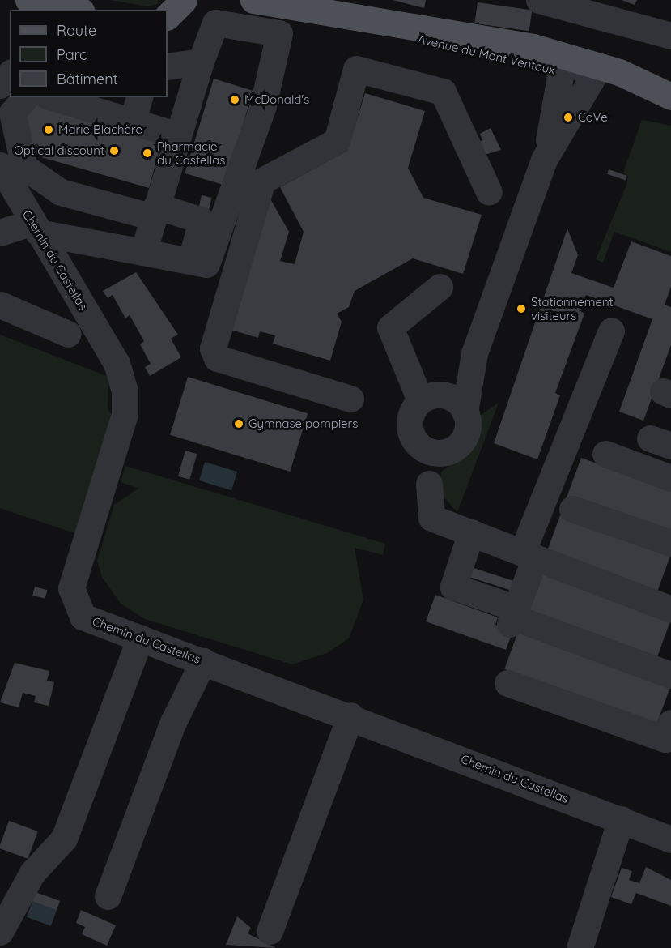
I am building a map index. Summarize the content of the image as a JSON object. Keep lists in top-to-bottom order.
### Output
{
  "streets": {
    "main road": ["Avenue du Mont Ventoux"],
    "street": ["Chemin du Castellas"]
  },
  "places": [
    "McDonald's",
    "CoVe",
    "Marie Blachère",
    "Optical discount",
    "Pharmacie du Castellas",
    "Stationnement visiteurs",
    "Gymnase pompiers"
  ],
  "legend": ["Route", "Parc", "Bâtiment"]
}
